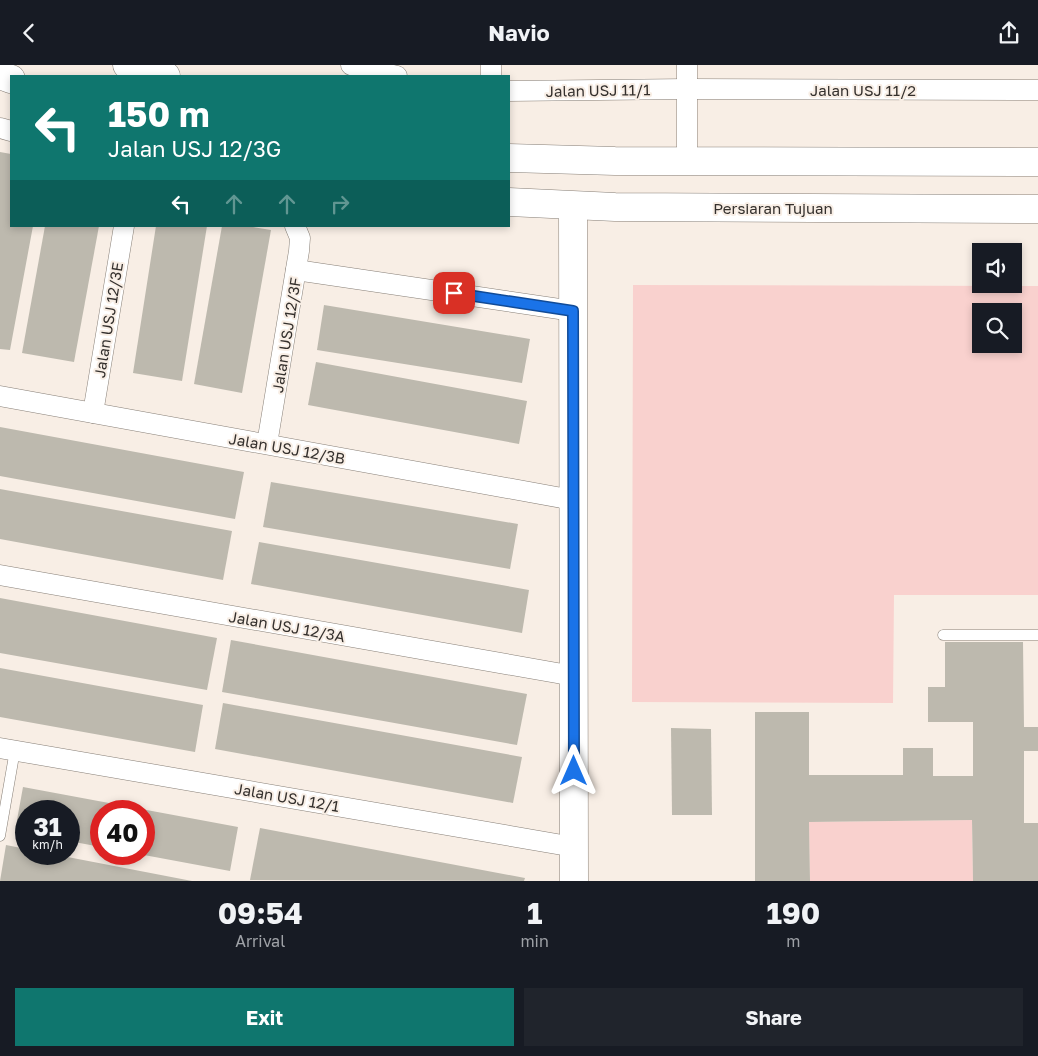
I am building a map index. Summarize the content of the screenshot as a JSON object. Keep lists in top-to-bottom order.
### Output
{
  "streets": {
    "main road": ["Persiaran Tujuan"],
    "street": [
      "Jalan USJ 11/1",
      "Jalan USJ 11/2",
      "Jalan USJ 12/3E",
      "Jalan USJ 12/3F",
      "Jalan USJ 12/3B",
      "Jalan USJ 12/3A",
      "Jalan USJ 12/1"
    ]
  },
  "crossings": [
    ["Jalan USJ 11/1", "Jalan USJ 11/2"],
    ["Jalan USJ 12/3E", "Jalan USJ 12/3B"],
    ["Jalan USJ 12/3F", "Jalan USJ 12/3B"]
  ],
  "page": {
    "header": "Navio",
    "turn": ["150 m", "Jalan USJ 12/3G"],
    "speed": "31 km/h",
    "limit": "40",
    "eta": [
      "09:54",
      "Arrival",
      "1",
      "min",
      "190",
      "m"
    ],
    "buttons": ["Exit", "Share"]
  }
}
